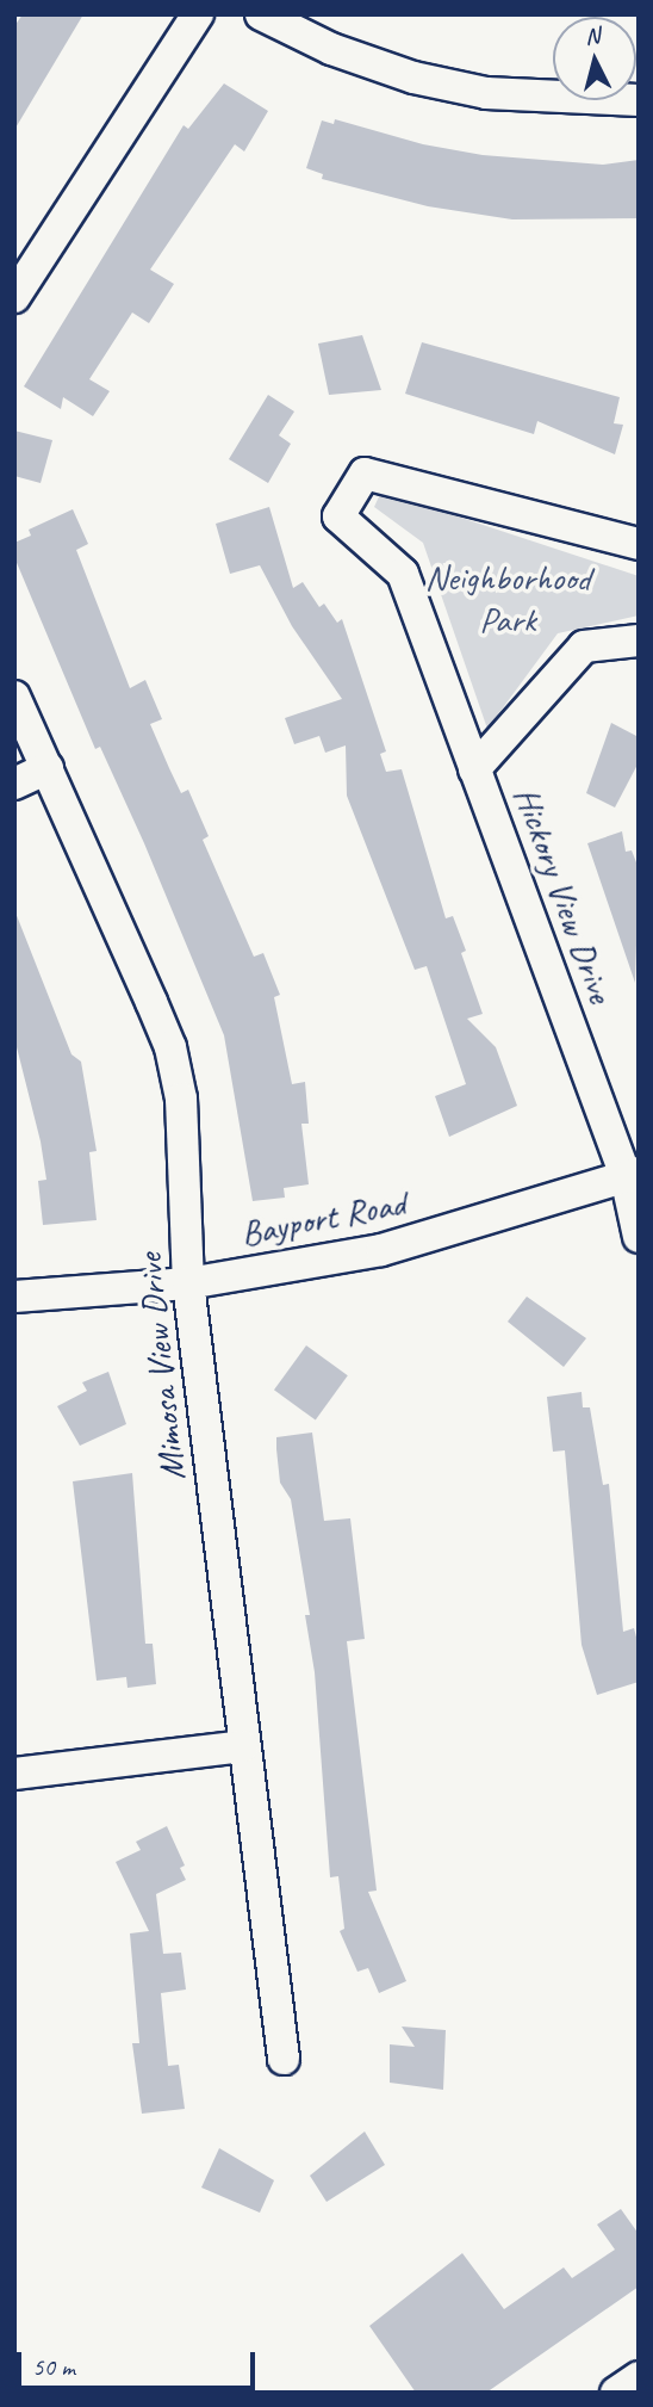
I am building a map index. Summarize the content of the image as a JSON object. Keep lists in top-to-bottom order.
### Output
{
  "streets": {
    "street": ["Hickory View Drive", "Bayport Road", "Mimosa View Drive"]
  },
  "crossings": [
    ["Hickory View Drive", "Bayport Road"],
    ["Bayport Road", "Mimosa View Drive"]
  ],
  "parks": ["Neighborhood Park"],
  "scale_bar": "50 m",
  "north": "top"
}
